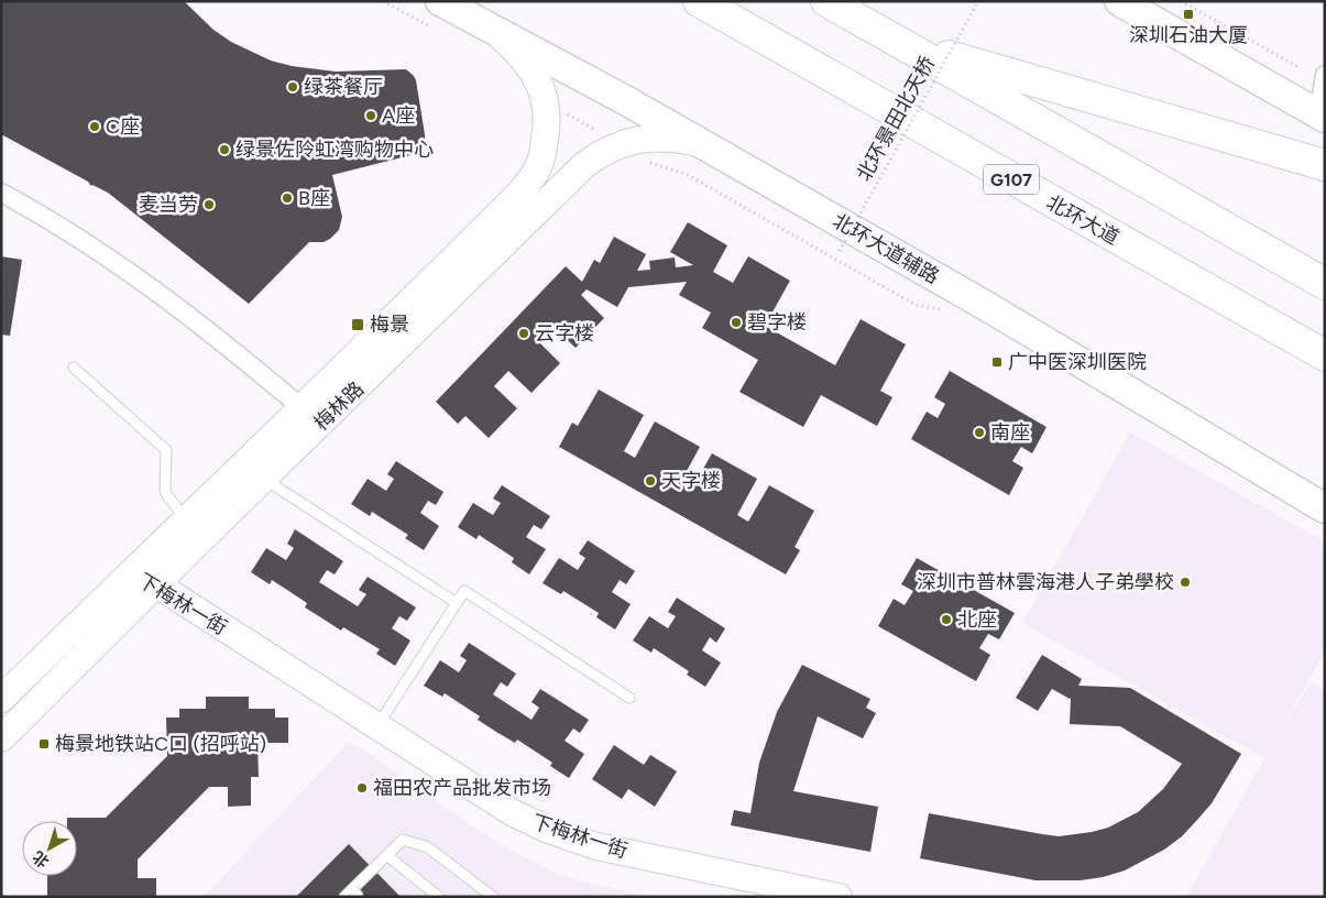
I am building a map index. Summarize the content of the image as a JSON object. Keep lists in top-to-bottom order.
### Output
{
  "streets": {
    "highway": ["G107", "北环大道"],
    "main road": ["北环大道辅路", "梅林路", "下梅林一街"],
    "path": ["北环景田北天桥"]
  },
  "crossings": [
    ["北环大道辅路", "梅林路"],
    ["梅林路", "下梅林一街"]
  ],
  "places": {
    "transit": [
      "深圳石油大厦",
      "梅景",
      "广中医深圳医院",
      "梅景地铁站C口 (招呼站)"
    ],
    "other": [
      "绿茶餐厅",
      "A座",
      "C座",
      "绿景佐阾虹湾购物中心",
      "B座",
      "麦当劳",
      "碧字楼",
      "云字楼",
      "南座",
      "天字楼",
      "深圳市普林雲海港人子弟學校",
      "北座",
      "福田农产品批发市场"
    ]
  },
  "north": "bottom left"
}
